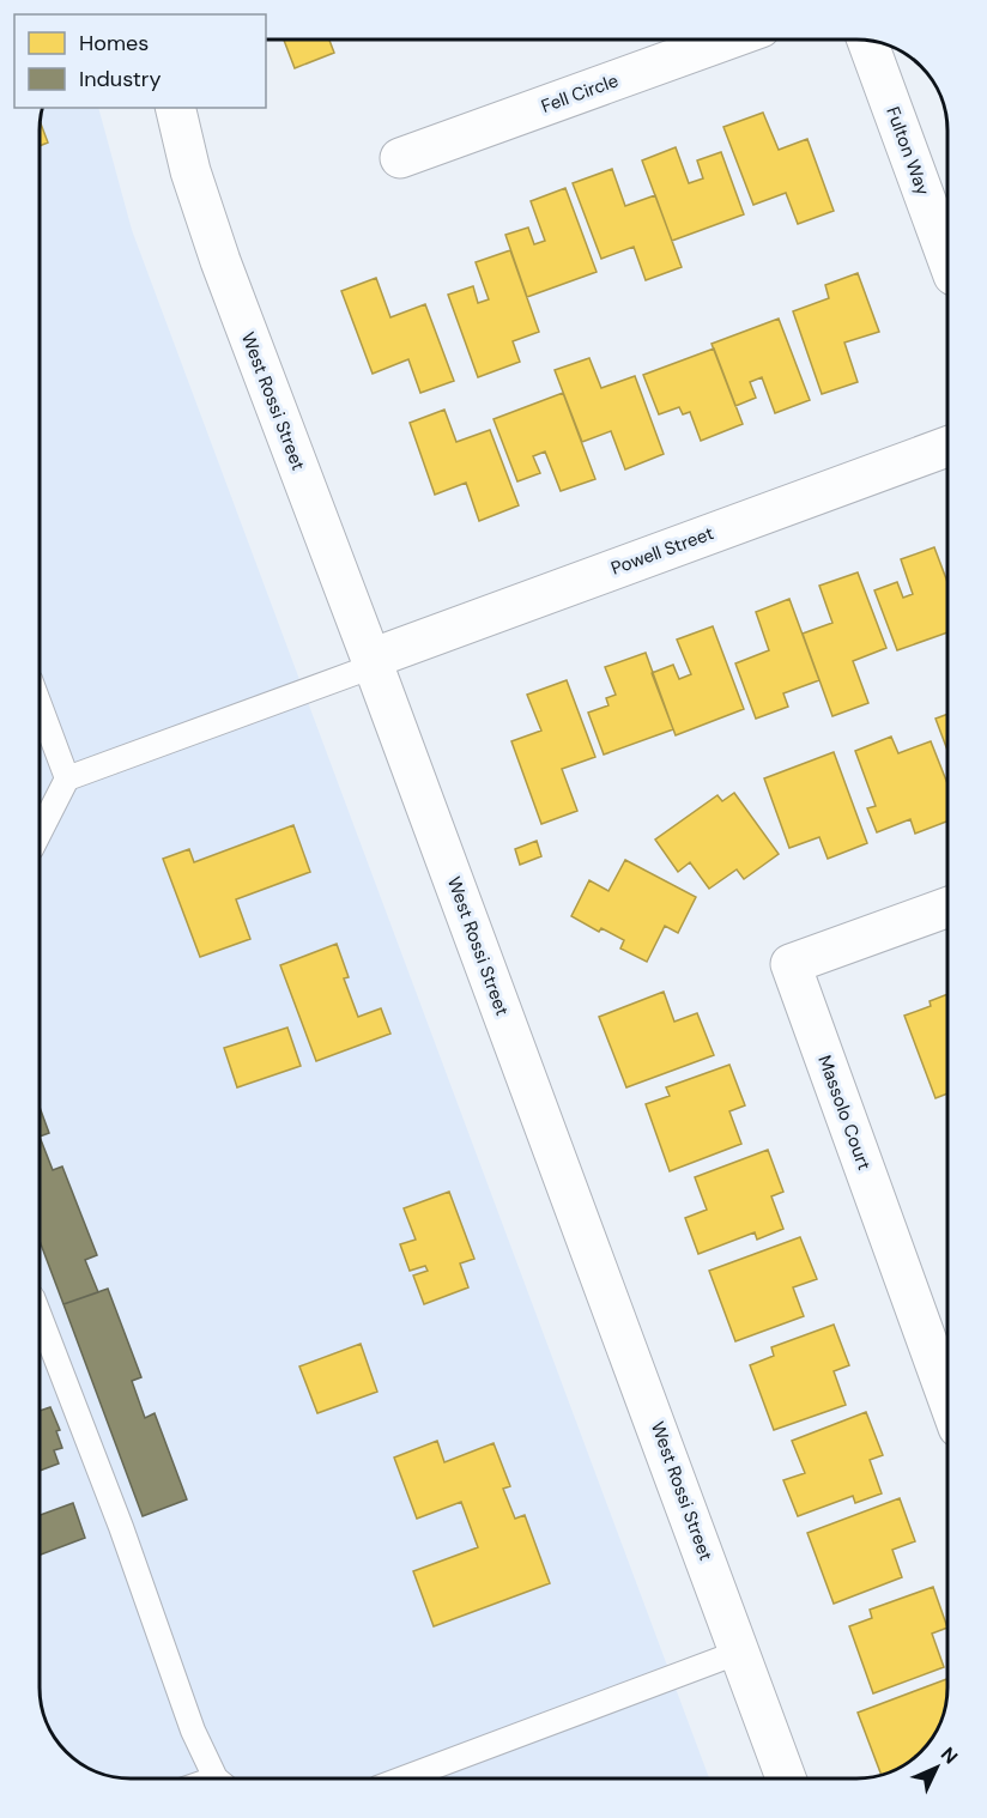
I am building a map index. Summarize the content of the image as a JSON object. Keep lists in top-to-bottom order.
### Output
{
  "streets": {
    "street": [
      "Fell Circle",
      "Fulton Way",
      "West Rossi Street",
      "Powell Street",
      "Massolo Court"
    ]
  },
  "crossings": [
    ["West Rossi Street", "Powell Street"]
  ],
  "legend": ["Homes", "Industry"],
  "north": "top right"
}
